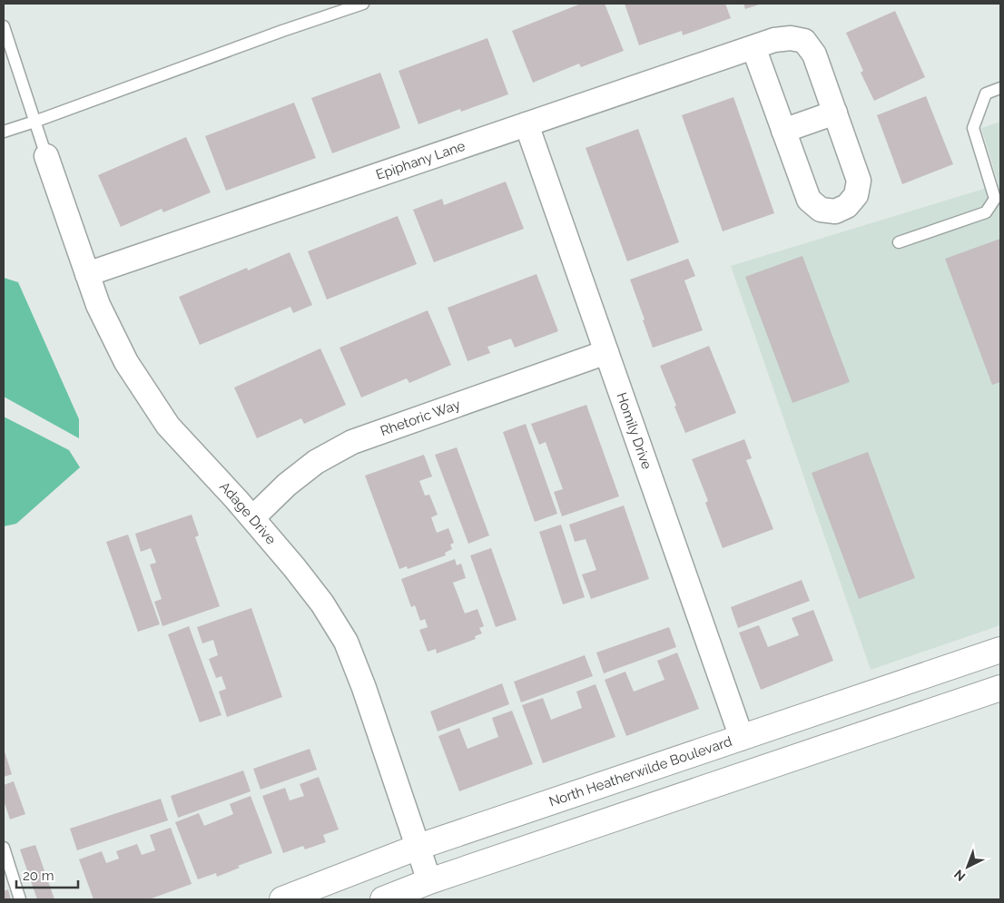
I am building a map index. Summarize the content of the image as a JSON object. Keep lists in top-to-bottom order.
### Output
{
  "streets": {
    "main road": ["North Heatherwilde Boulevard"],
    "street": [
      "Epiphany Lane",
      "Rhetoric Way",
      "Homily Drive",
      "Adage Drive"
    ]
  },
  "crossings": [
    ["Epiphany Lane", "Homily Drive"],
    ["Epiphany Lane", "Adage Drive"],
    ["Rhetoric Way", "Homily Drive"],
    ["Rhetoric Way", "Adage Drive"],
    ["Homily Drive", "North Heatherwilde Boulevard"],
    ["Adage Drive", "North Heatherwilde Boulevard"]
  ],
  "scale_bar": "20 m",
  "north": "bottom left"
}
